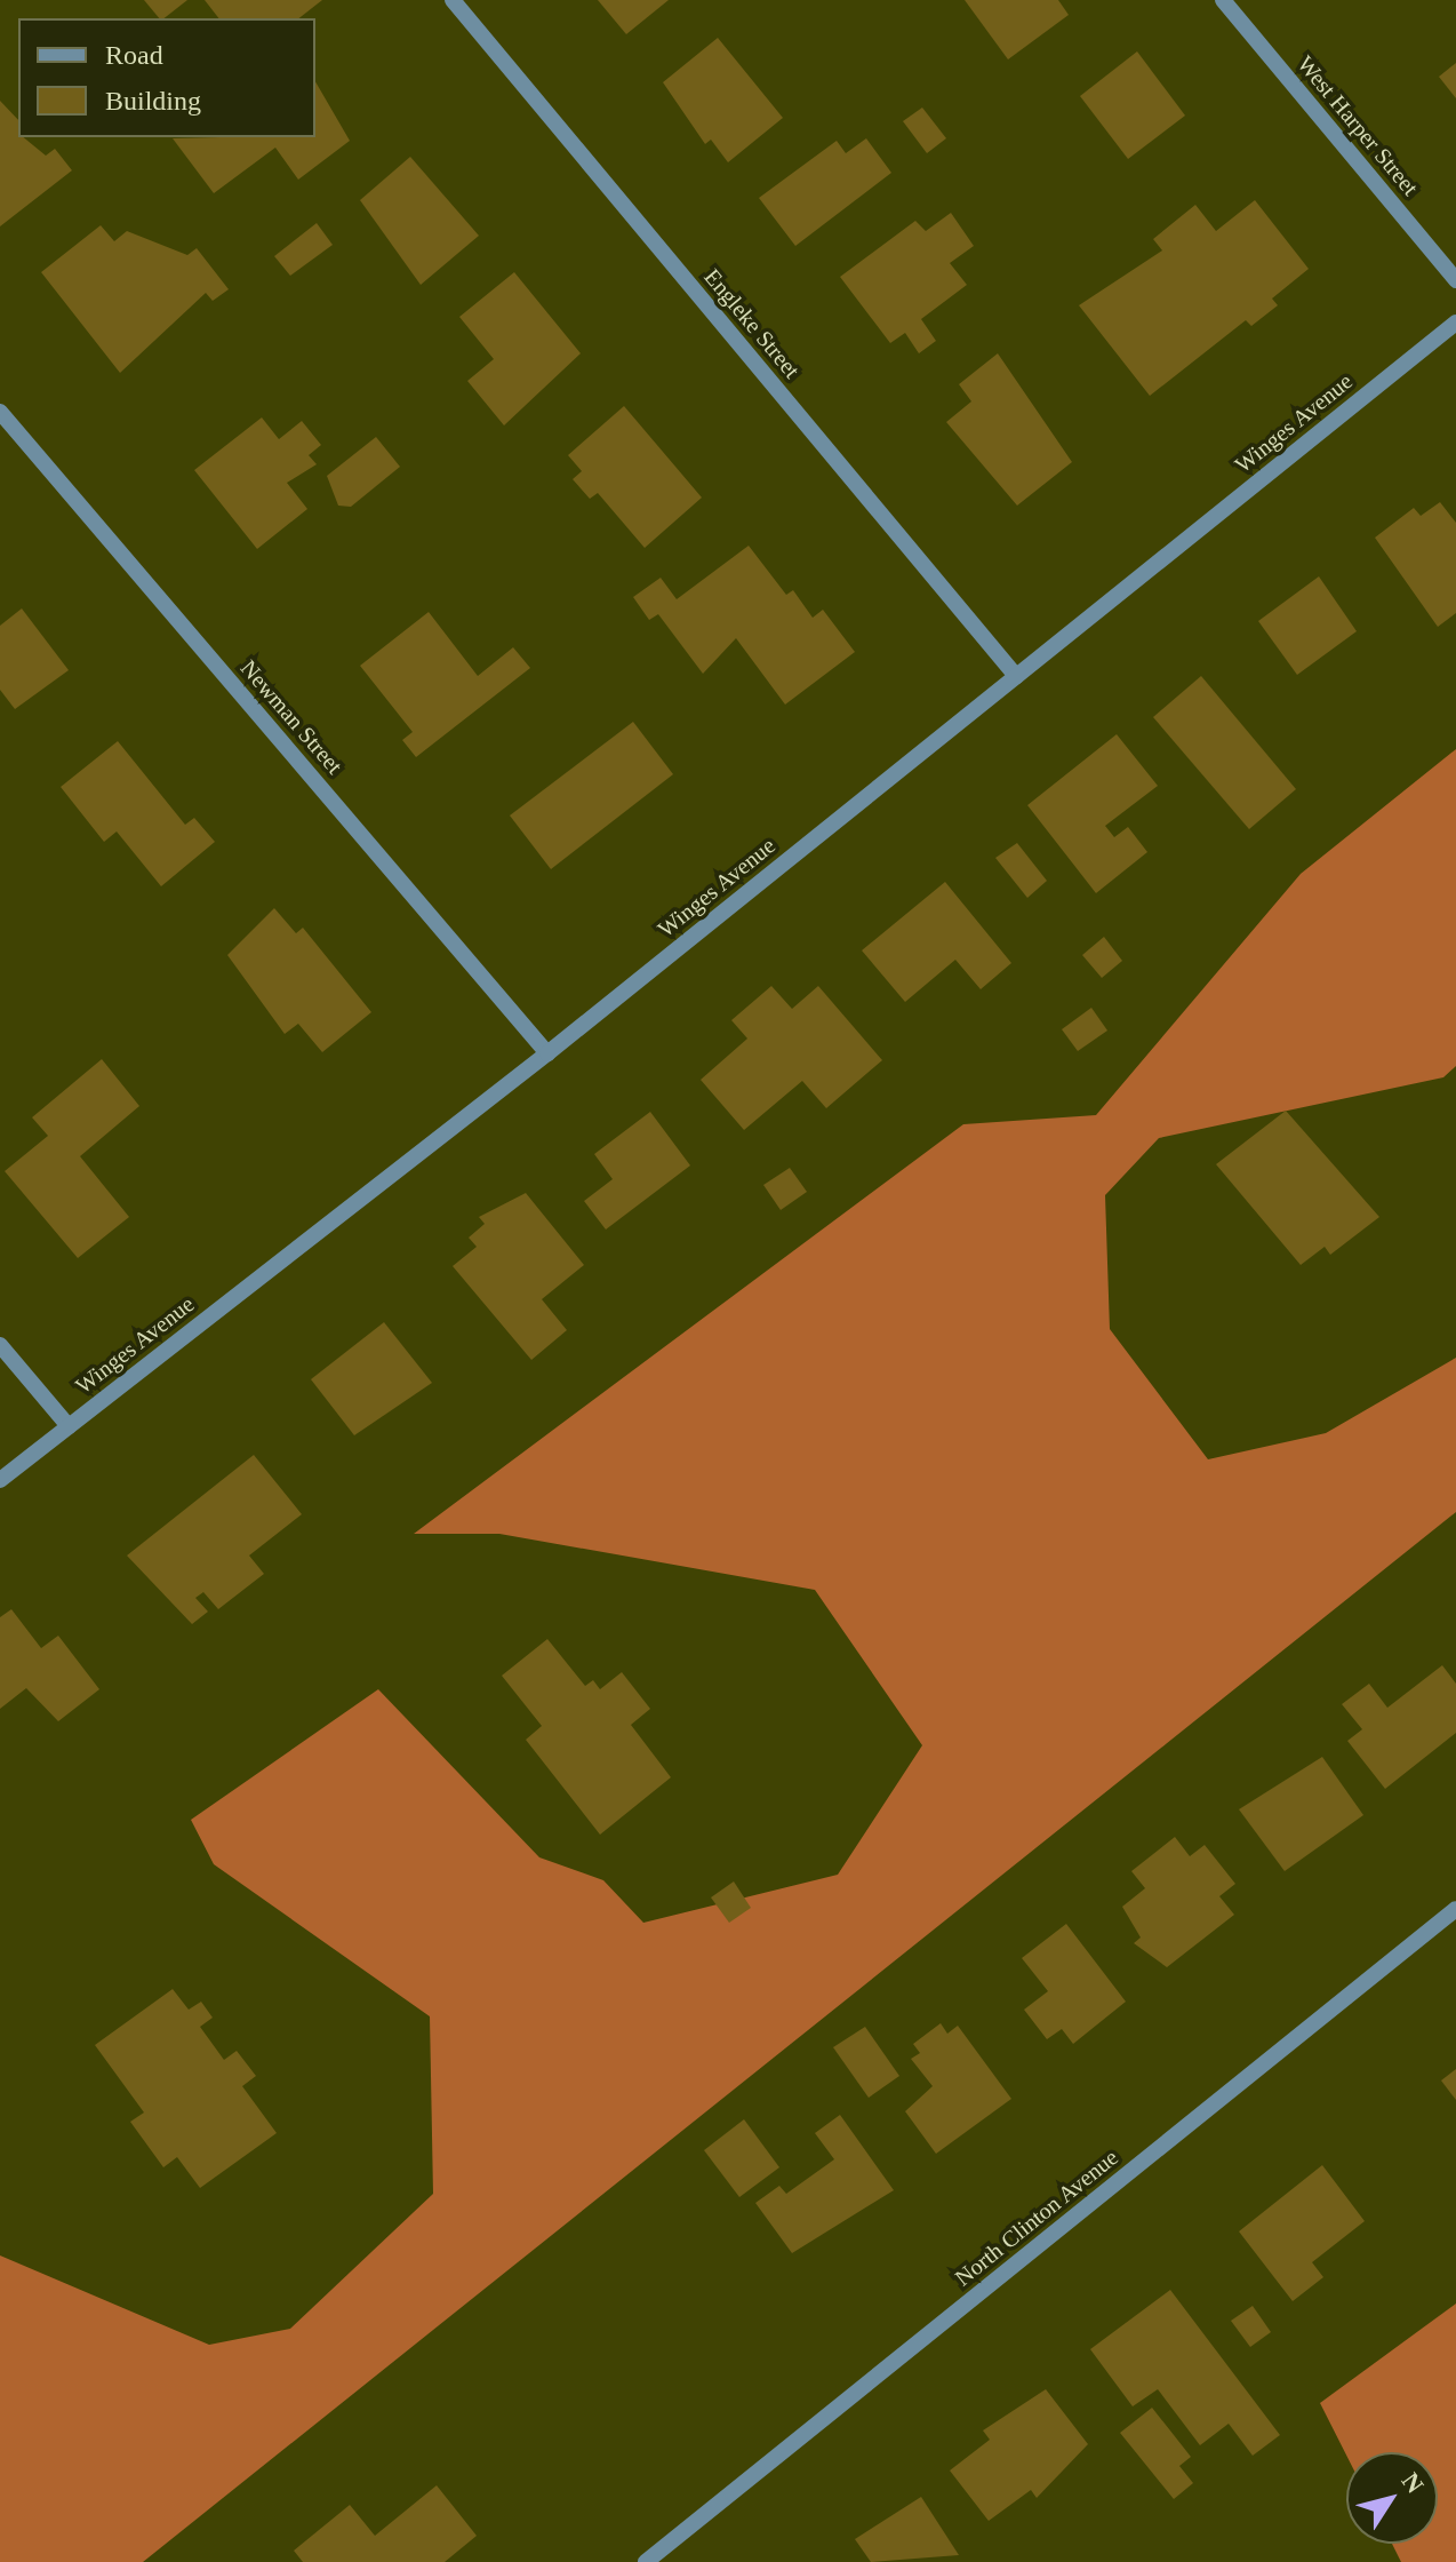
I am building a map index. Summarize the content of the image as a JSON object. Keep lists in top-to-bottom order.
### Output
{
  "streets": {
    "street": [
      "West Harper Street",
      "Engleke Street",
      "Winges Avenue",
      "Newman Street",
      "North Clinton Avenue"
    ]
  },
  "crossings": [
    ["Engleke Street", "Winges Avenue"],
    ["Winges Avenue", "Newman Street"]
  ],
  "legend": ["Road", "Building"],
  "north": "top right"
}
